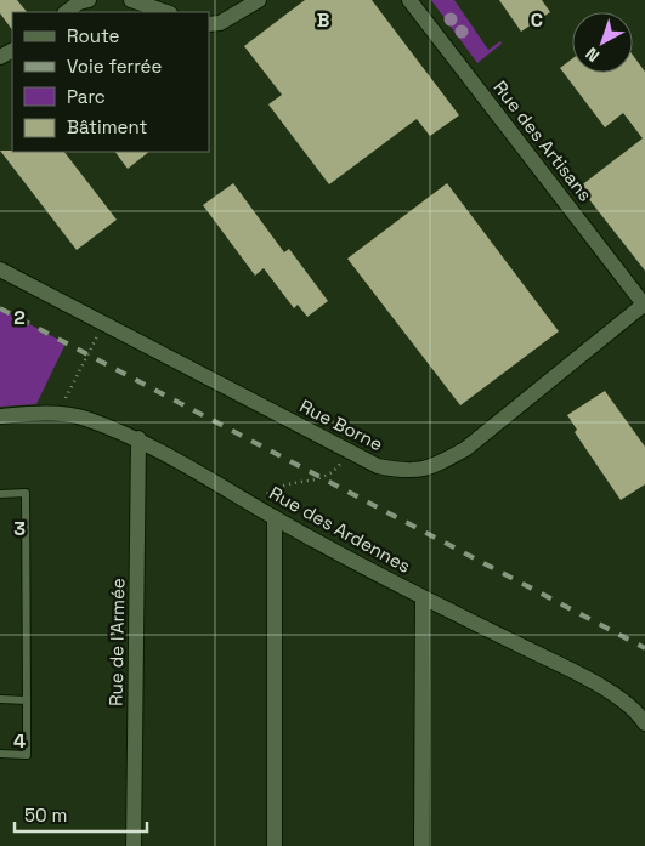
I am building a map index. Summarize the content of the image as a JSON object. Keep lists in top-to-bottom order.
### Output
{
  "streets": {
    "street": [
      "Rue des Artisans",
      "Rue Borne",
      "Rue des Ardennes",
      "Rue de l'Armée"
    ]
  },
  "crossings": [
    ["Rue des Artisans", "Rue Borne"],
    ["Rue des Ardennes", "Rue de l'Armée"]
  ],
  "legend": [
    "Route",
    "Voie ferrée",
    "Parc",
    "Bâtiment"
  ],
  "scale_bar": "50 m",
  "north": "bottom left",
  "grid": {
    "columns": ["B", "C"],
    "rows": ["2", "3", "4"]
  }
}
